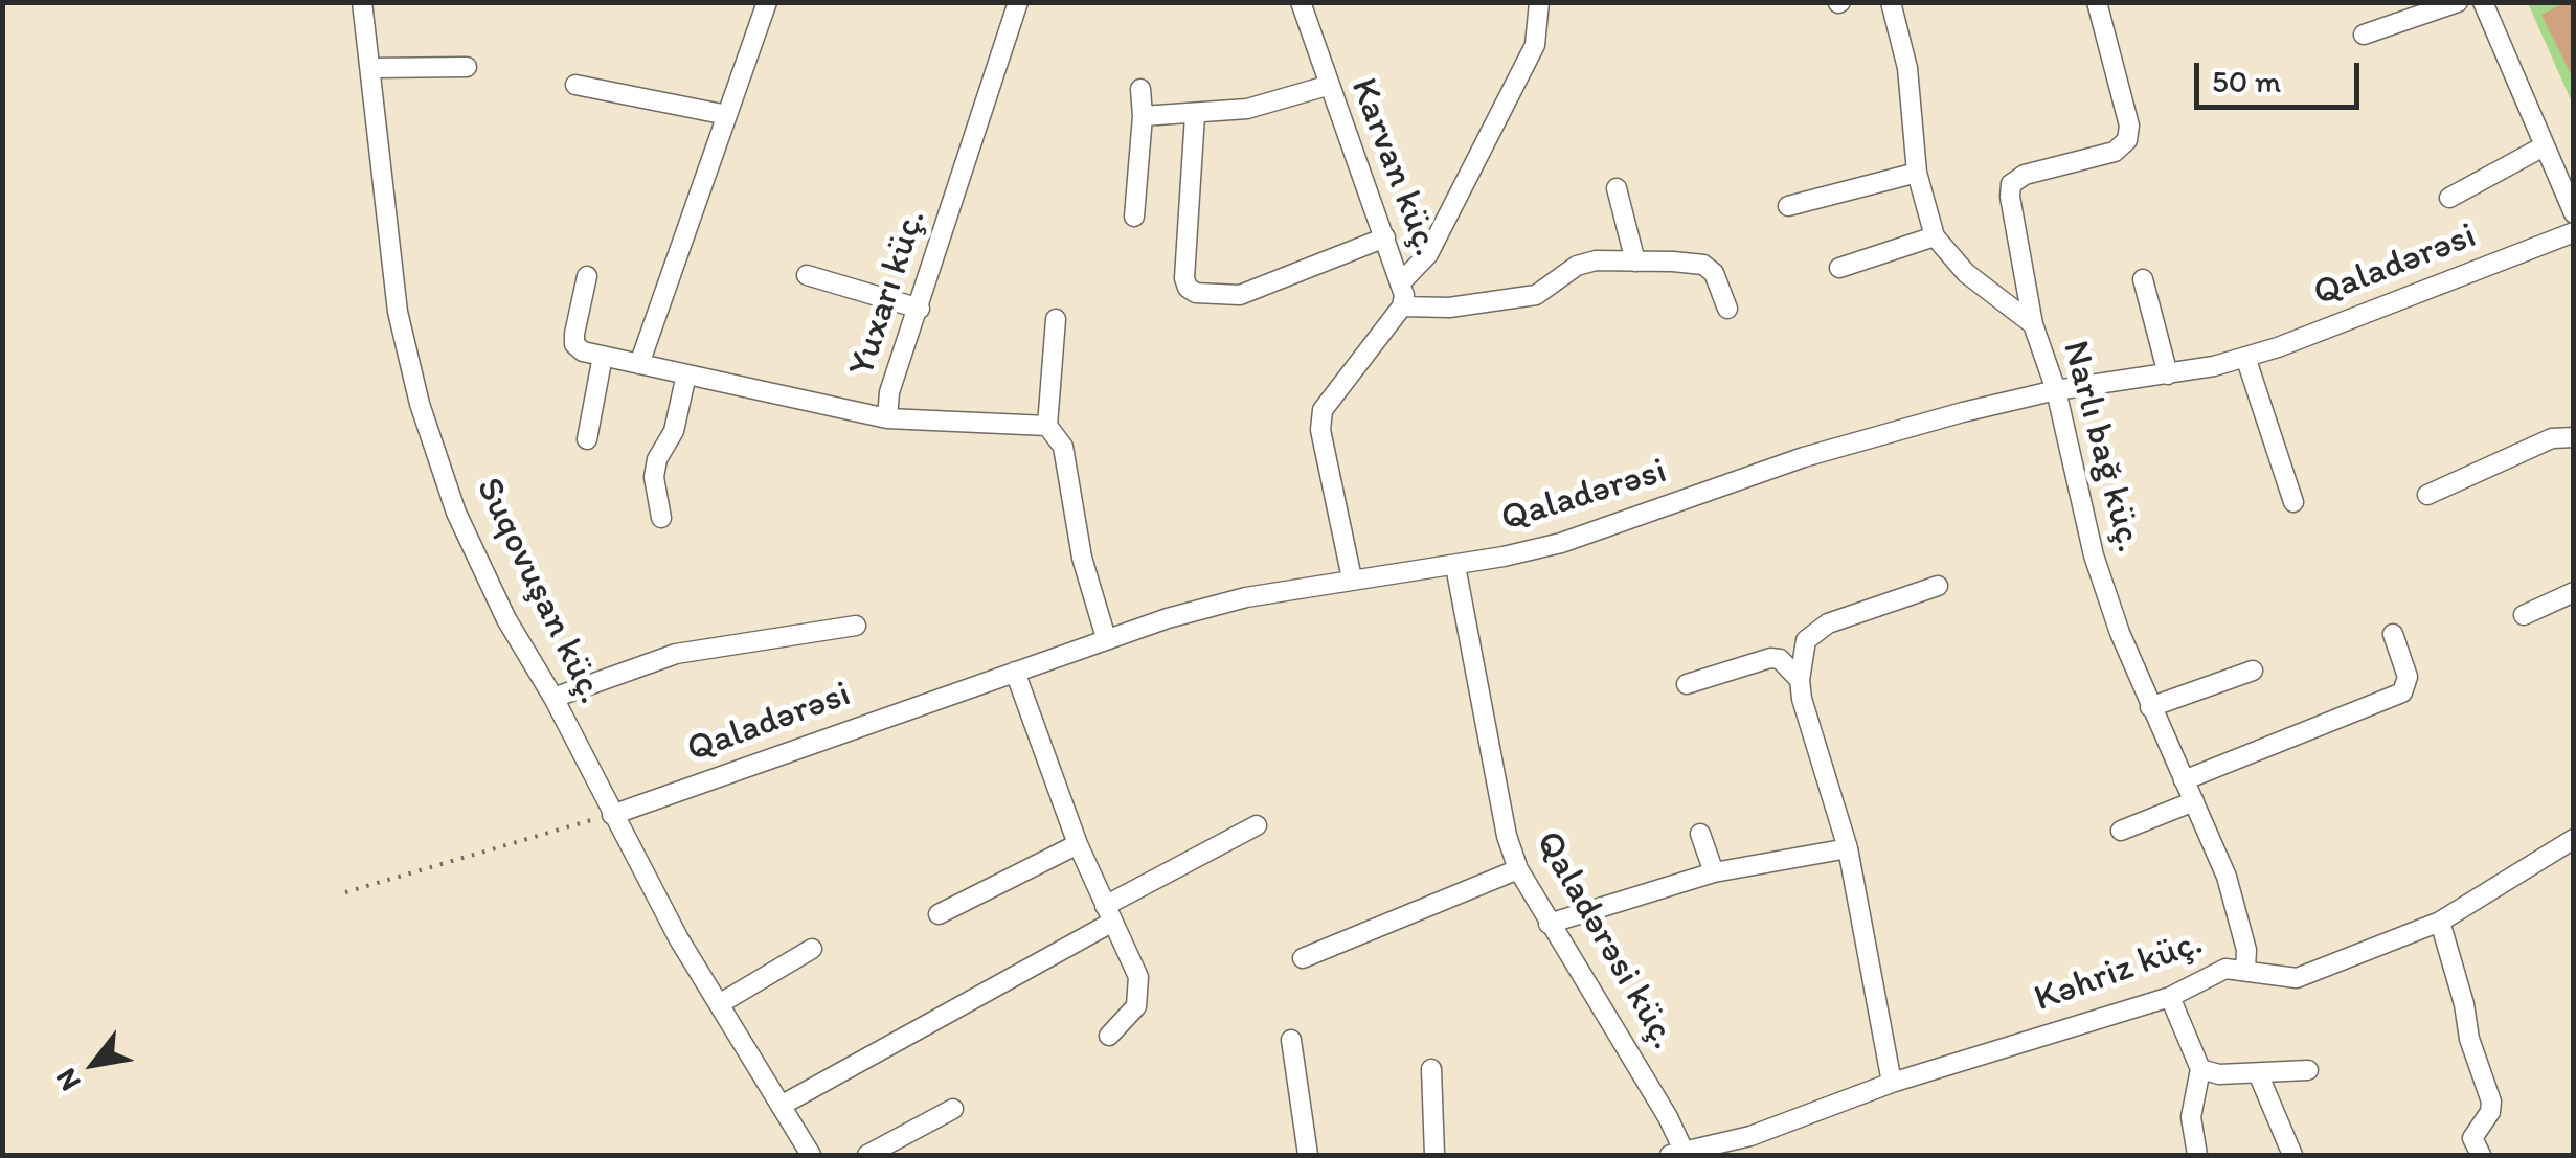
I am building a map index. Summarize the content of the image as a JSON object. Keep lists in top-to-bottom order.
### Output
{
  "streets": {
    "street": [
      "Karvan küç.",
      "Qaladərəsi",
      "Yuxarı küç.",
      "Narlı bağ küç.",
      "Suqovuşan küç.",
      "Qaladərəsi küç.",
      "Kəhriz küç."
    ]
  },
  "crossings": [
    ["Karvan küç.", "Qaladərəsi"],
    ["Qaladərəsi", "Narlı bağ küç."],
    ["Qaladərəsi", "Suqovuşan küç."],
    ["Qaladərəsi", "Qaladərəsi küç."],
    ["Narlı bağ küç.", "Kəhriz küç."],
    ["Qaladərəsi küç.", "Kəhriz küç."]
  ],
  "scale_bar": "50 m",
  "north": "bottom left"
}
